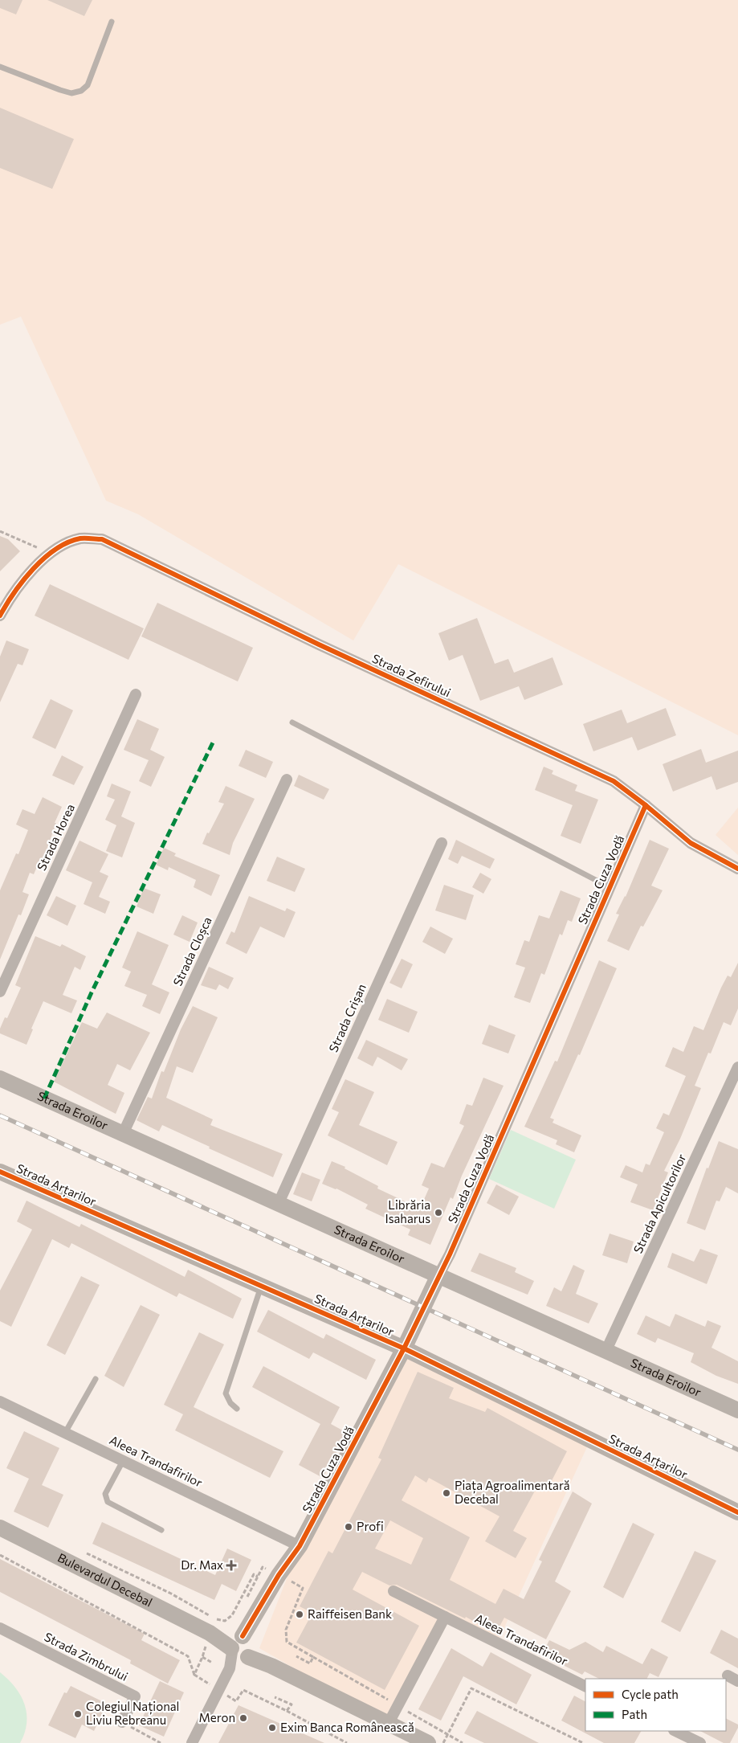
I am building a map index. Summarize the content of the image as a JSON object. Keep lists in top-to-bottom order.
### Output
{
  "streets": {
    "street": [
      "Strada Zefirului",
      "Strada Horea",
      "Strada Cuza Vodă",
      "Strada Cloșca",
      "Strada Crișan",
      "Strada Eroilor",
      "Strada Arțarilor",
      "Strada Apicultorilor",
      "Aleea Trandafirilor",
      "Bulevardul Decebal",
      "Strada Zimbrului"
    ]
  },
  "crossings": [
    ["Strada Zefirului", "Strada Cuza Vodă"],
    ["Strada Cuza Vodă", "Strada Eroilor"],
    ["Strada Cuza Vodă", "Strada Arțarilor"],
    ["Strada Cuza Vodă", "Aleea Trandafirilor"],
    ["Strada Cuza Vodă", "Bulevardul Decebal"],
    ["Strada Cloșca", "Strada Eroilor"],
    ["Strada Crișan", "Strada Eroilor"],
    ["Strada Eroilor", "Strada Apicultorilor"]
  ],
  "places": {
    "other": [
      "Librăria Isaharus",
      "Piața Agroalimentară Decebal",
      "Profi",
      "Raiffeisen Bank",
      "Colegiul Național Liviu Rebreanu",
      "Meron",
      "Exim Banca Românească"
    ],
    "health": ["Dr. Max"]
  },
  "legend": ["Cycle path", "Path"]
}
